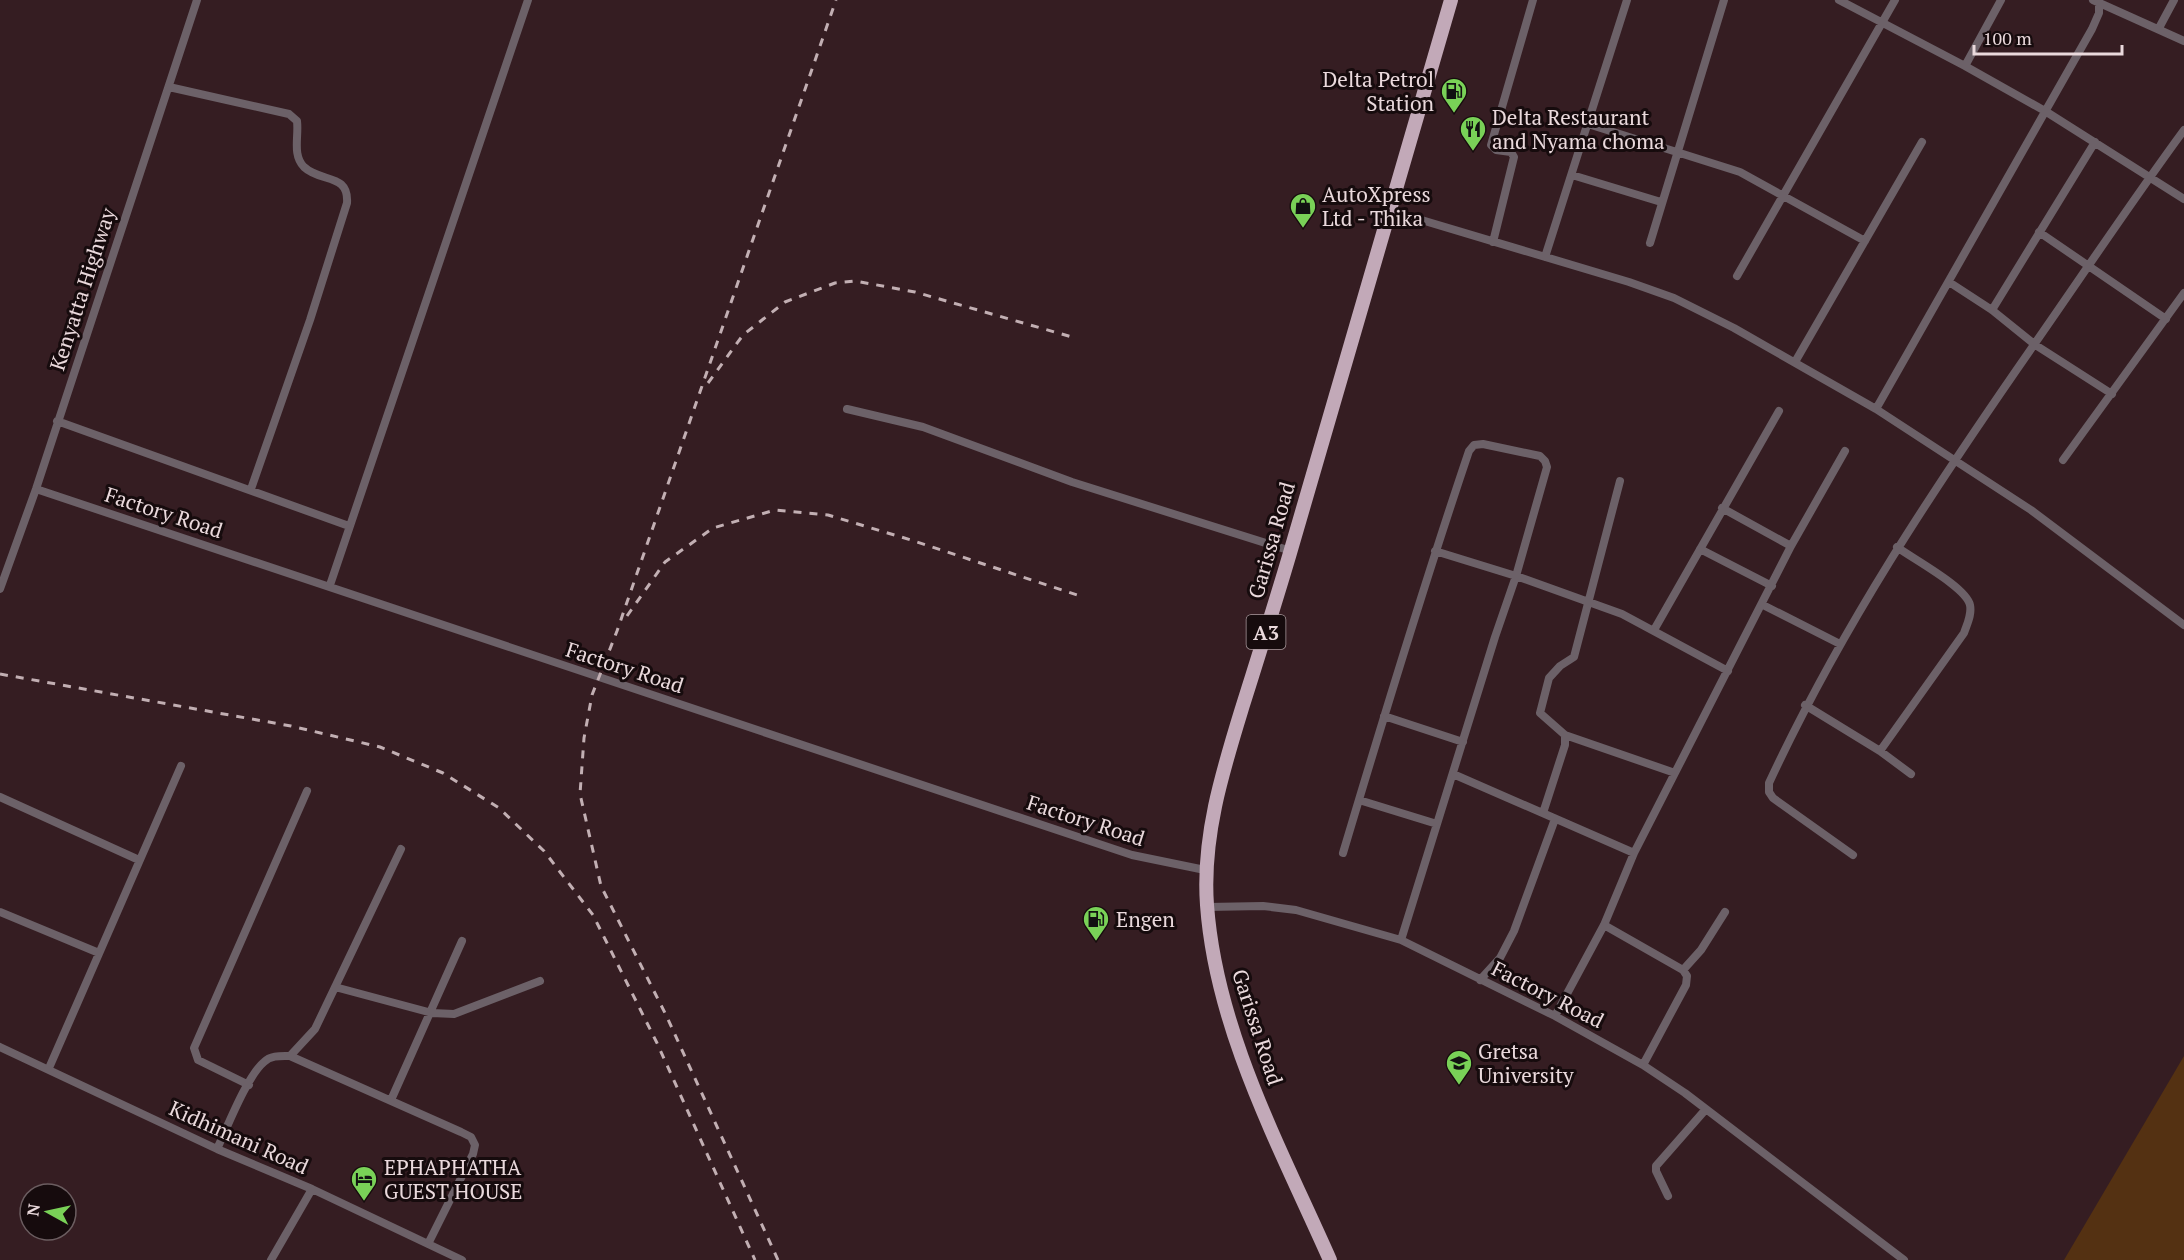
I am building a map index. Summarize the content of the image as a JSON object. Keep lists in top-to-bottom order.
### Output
{
  "streets": {
    "highway": ["Garissa Road", "A3"],
    "street": ["Kenyatta Highway", "Factory Road", "Kidhimani Road"]
  },
  "crossings": [
    ["Kenyatta Highway", "Factory Road"],
    ["Factory Road", "Garissa Road"]
  ],
  "places": {
    "fuel station": ["Delta Petrol Station", "Engen"],
    "restaurant": ["Delta Restaurant and Nyama choma"],
    "shop": ["AutoXpress Ltd - Thika"],
    "school or university": ["Gretsa University"],
    "hotel": ["EPHAPHATHA GUEST HOUSE"]
  },
  "scale_bar": "100 m",
  "north": "left"
}
